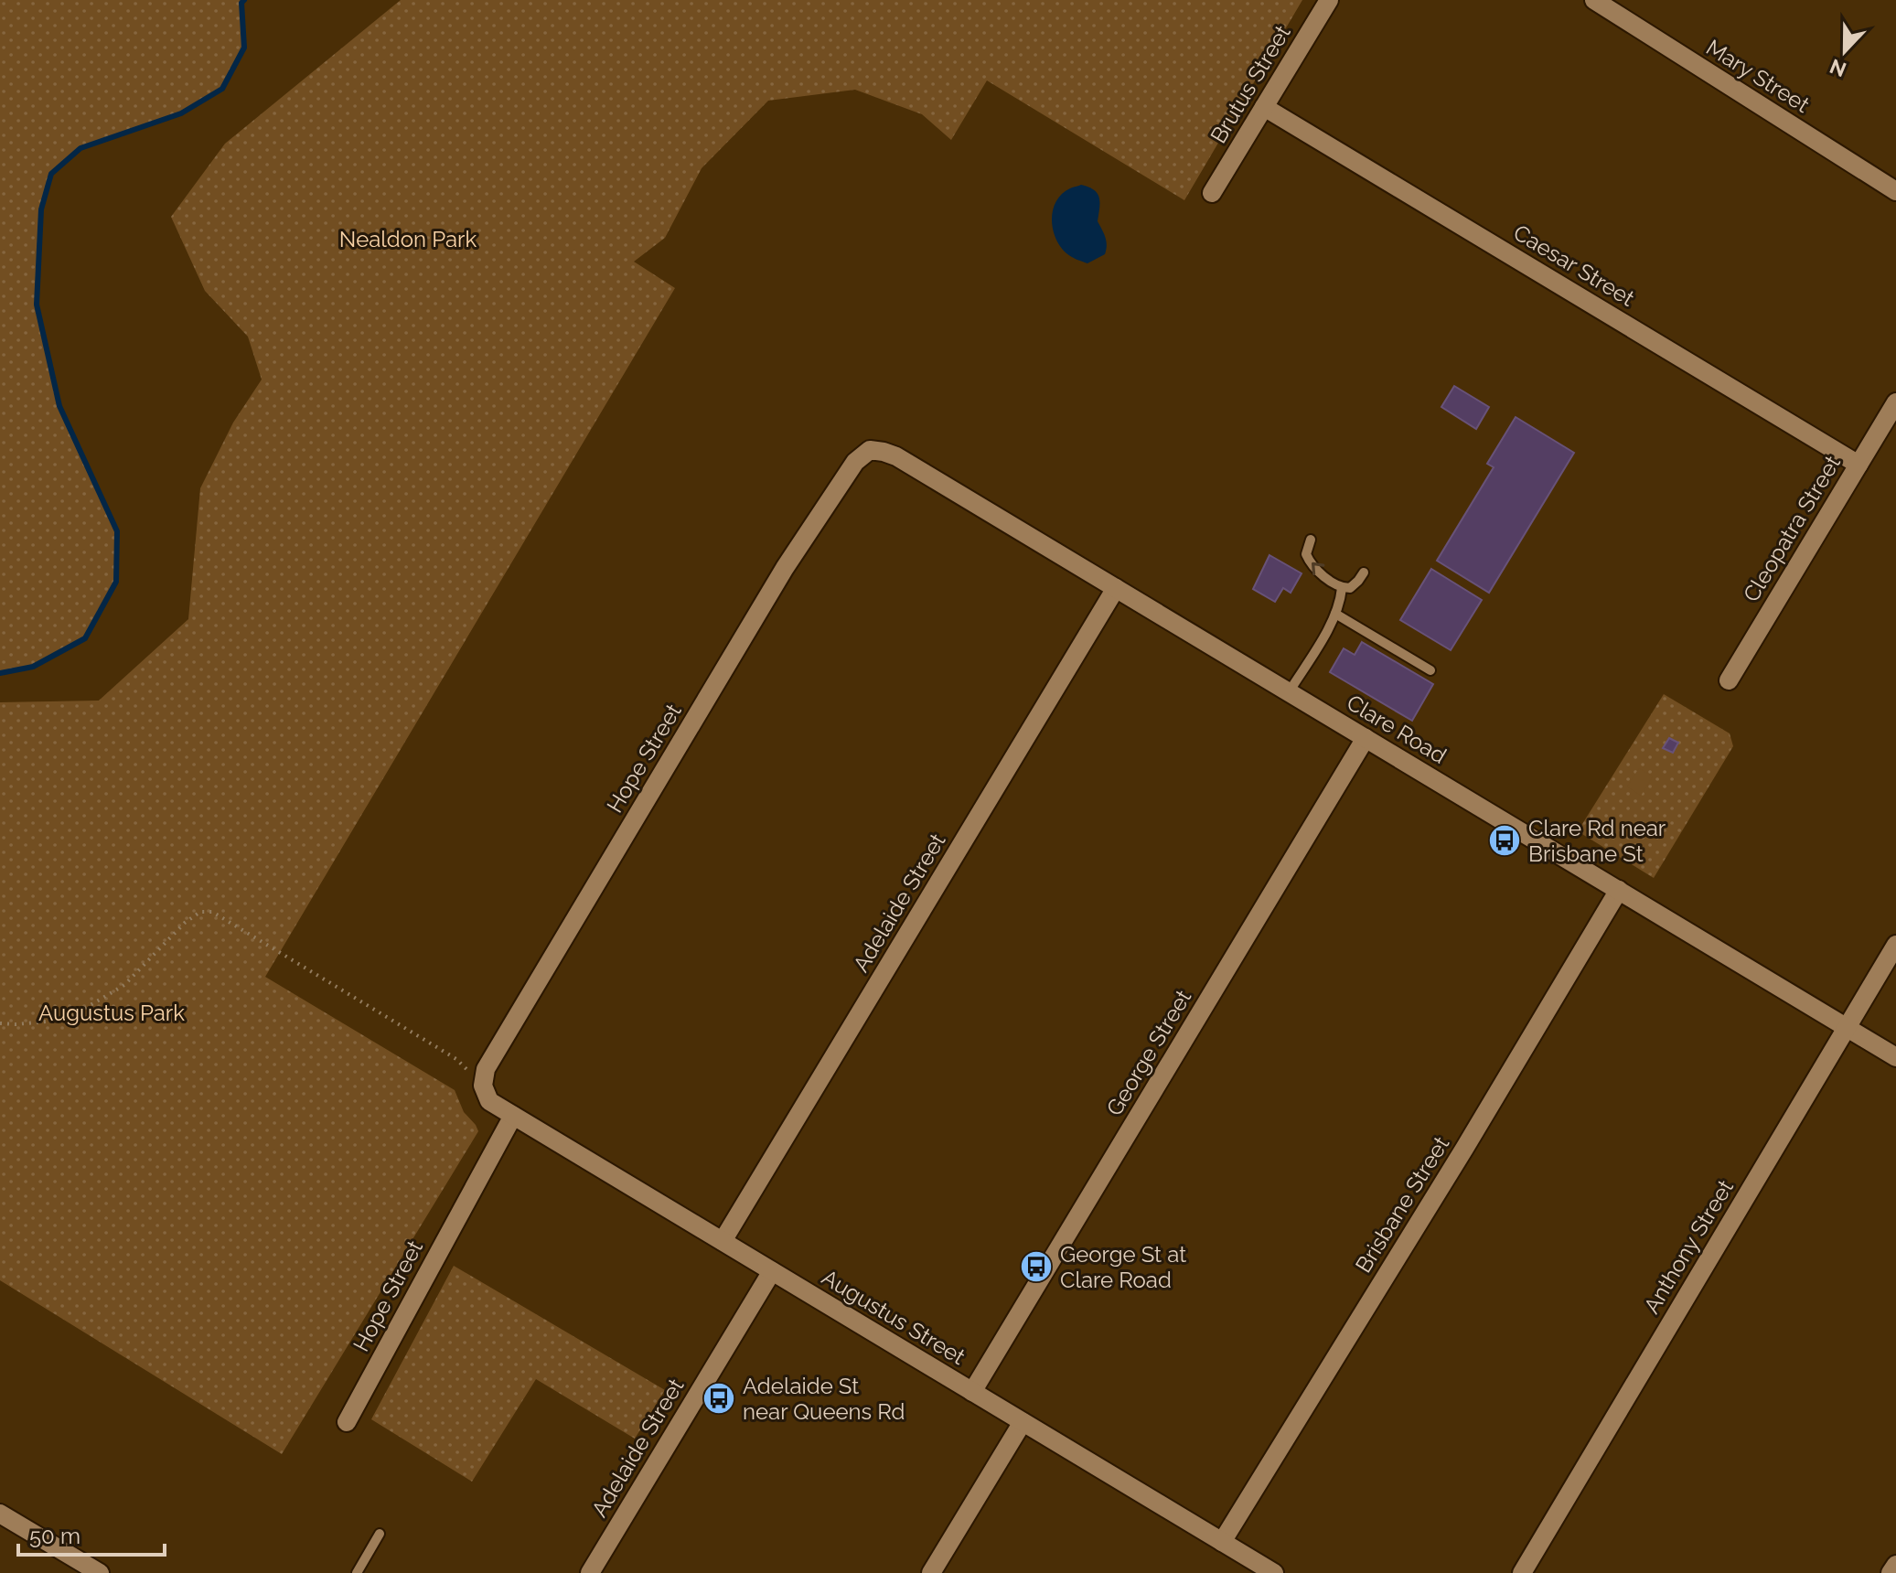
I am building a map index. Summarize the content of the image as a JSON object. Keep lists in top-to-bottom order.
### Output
{
  "streets": {
    "street": [
      "Mary Street",
      "Brutus Street",
      "Caesar Street",
      "Cleopatra Street",
      "Clare Road",
      "Hope Street",
      "Adelaide Street",
      "George Street",
      "Brisbane Street",
      "Anthony Street",
      "Augustus Street"
    ]
  },
  "crossings": [
    ["Brutus Street", "Caesar Street"],
    ["Caesar Street", "Cleopatra Street"],
    ["Clare Road", "Hope Street"],
    ["Clare Road", "Adelaide Street"],
    ["Clare Road", "George Street"],
    ["Clare Road", "Brisbane Street"],
    ["Clare Road", "Anthony Street"],
    ["Hope Street", "Augustus Street"],
    ["Adelaide Street", "Augustus Street"],
    ["George Street", "Augustus Street"],
    ["Brisbane Street", "Augustus Street"]
  ],
  "parks": ["Nealdon Park", "Augustus Park"],
  "places": {
    "bus stop": ["Clare Rd near Brisbane St", "George St at Clare Road", "Adelaide St near Queens Rd"]
  },
  "scale_bar": "50 m",
  "north": "bottom"
}
